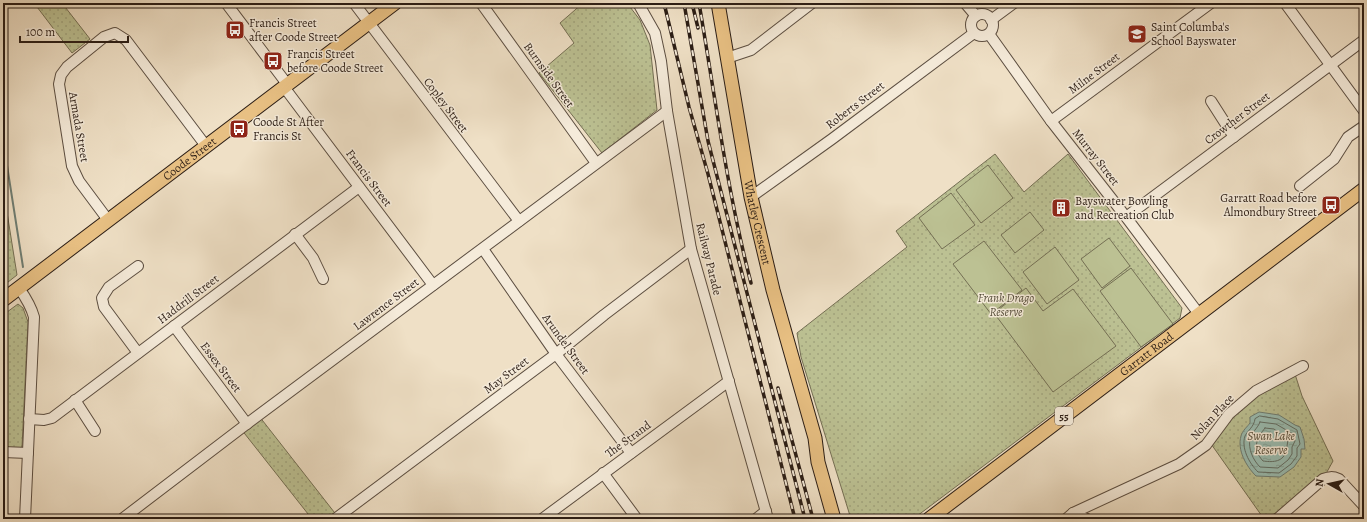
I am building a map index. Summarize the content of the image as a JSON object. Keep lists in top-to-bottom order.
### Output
{
  "streets": {
    "main road": [
      "Coode Street",
      "Whatley Crescent",
      "Garratt Road",
      "55"
    ],
    "street": [
      "Milne Street",
      "Burnside Street",
      "Copley Street",
      "Roberts Street",
      "Crowther Street",
      "Armada Street",
      "Murray Street",
      "Francis Street",
      "Railway Parade",
      "Haddrill Street",
      "Lawrence Street",
      "Arundel Street",
      "Essex Street",
      "May Street",
      "Nolan Place",
      "The Strand"
    ]
  },
  "crossings": [
    ["Milne Street", "Murray Street"],
    ["Burnside Street", "Lawrence Street"],
    ["Copley Street", "Coode Street"],
    ["Copley Street", "Lawrence Street"],
    ["Roberts Street", "Murray Street"],
    ["Roberts Street", "Whatley Crescent"],
    ["Crowther Street", "Murray Street"],
    ["Armada Street", "Coode Street"],
    ["Murray Street", "Garratt Road"],
    ["Coode Street", "Francis Street"],
    ["Francis Street", "Haddrill Street"],
    ["Francis Street", "Lawrence Street"],
    ["Railway Parade", "Lawrence Street"],
    ["Railway Parade", "May Street"],
    ["Railway Parade", "The Strand"],
    ["Haddrill Street", "Essex Street"],
    ["Lawrence Street", "Arundel Street"],
    ["Lawrence Street", "Essex Street"],
    ["Arundel Street", "May Street"],
    ["Arundel Street", "The Strand"]
  ],
  "parks": ["Frank Drago Reserve", "Swan Lake Reserve"],
  "places": {
    "bus stop": [
      "Francis Street after Coode Street",
      "Francis Street before Coode Street",
      "Coode St After Francis St",
      "Garratt Road before Almondbury Street"
    ],
    "school or university": ["Saint Columba's School Bayswater"],
    "building": ["Bayswater Bowling and Recreation Club"]
  },
  "scale_bar": "100 m",
  "north": "left"
}
